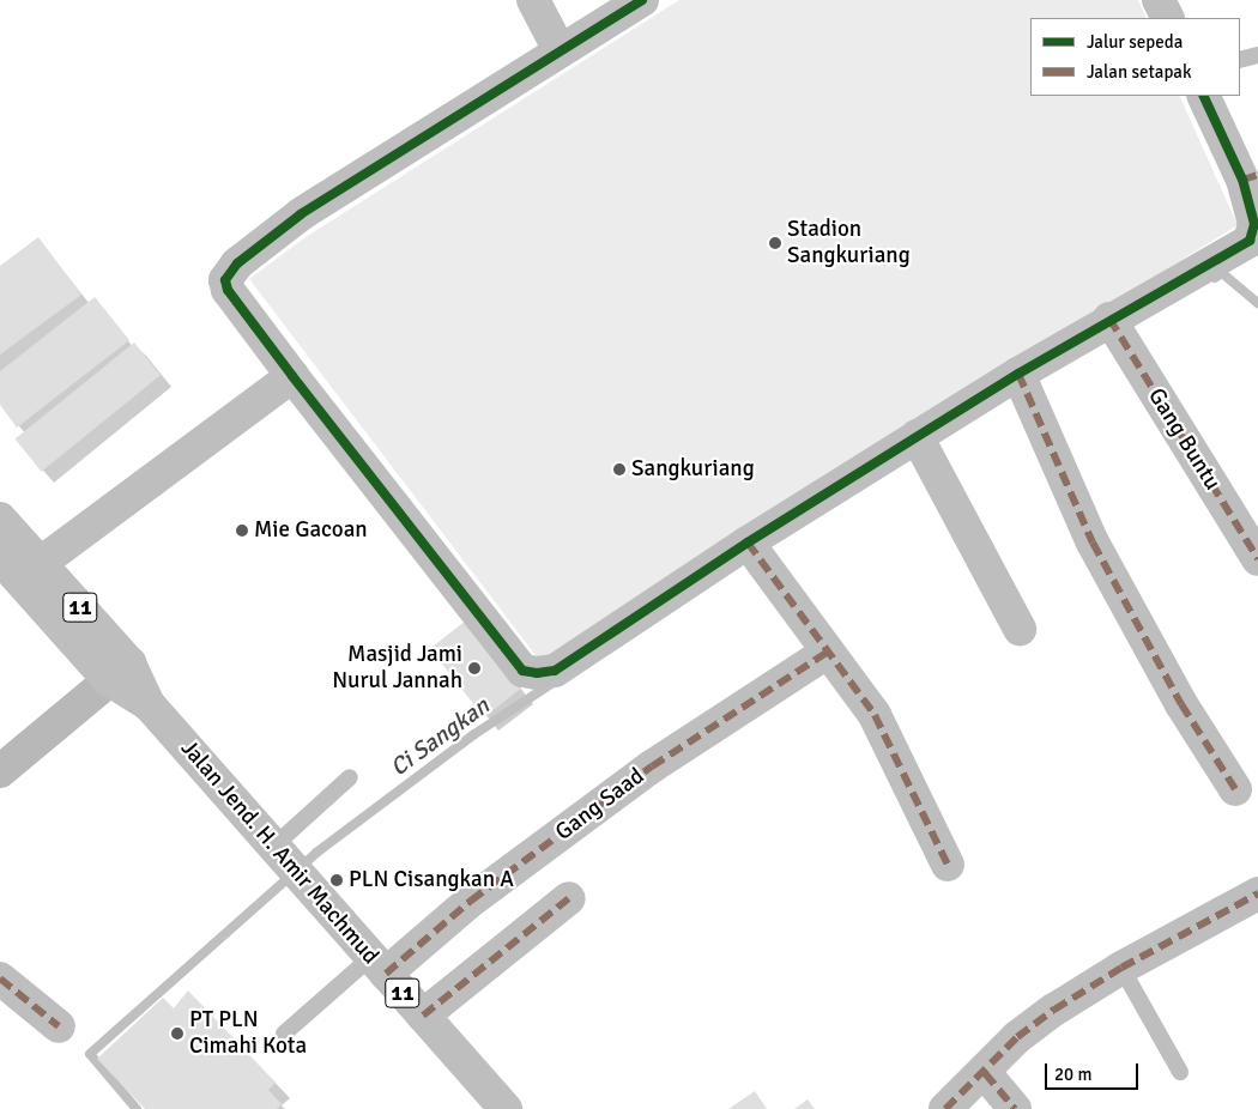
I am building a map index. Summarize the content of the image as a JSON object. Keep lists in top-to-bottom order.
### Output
{
  "streets": {
    "main road": [
      "Gang Buntu",
      "11",
      "Gang Saad",
      "Jalan Jend. H. Amir Machmud"
    ]
  },
  "crossings": [
    ["Gang Saad", "Jalan Jend. H. Amir Machmud"]
  ],
  "water": ["Ci Sangkan"],
  "places": [
    "Stadion Sangkuriang",
    "Sangkuriang",
    "Mie Gacoan",
    "Masjid Jami Nurul Jannah",
    "PLN Cisangkan A",
    "PT PLN Cimahi Kota"
  ],
  "legend": ["Jalur sepeda", "Jalan setapak"],
  "scale_bar": "20 m"
}
